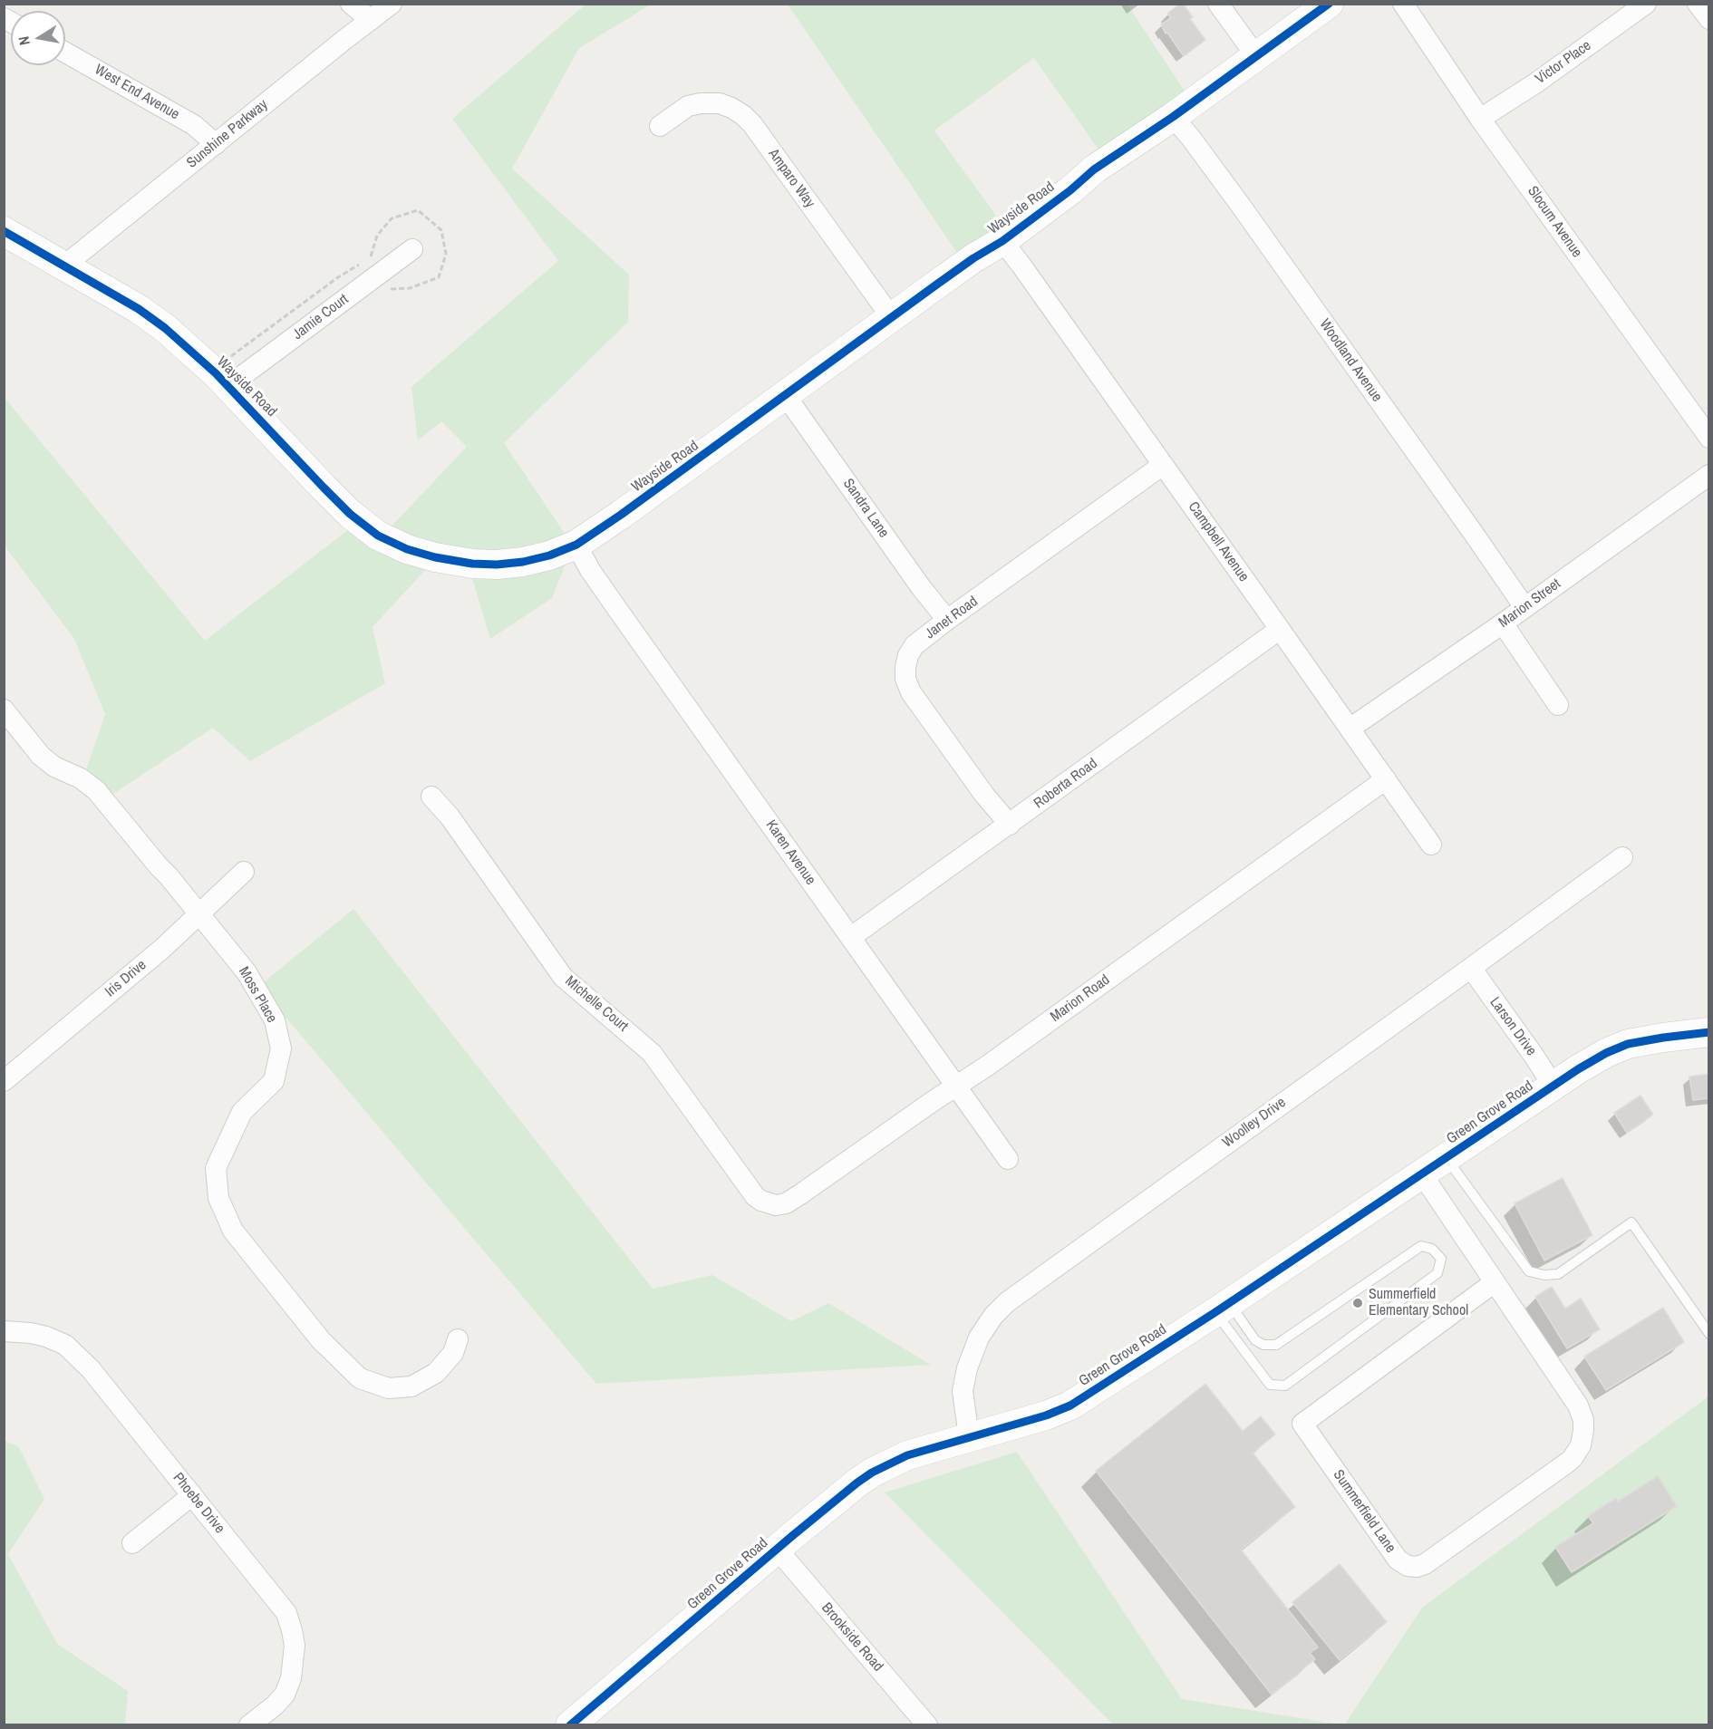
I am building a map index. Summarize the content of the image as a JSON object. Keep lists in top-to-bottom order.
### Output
{
  "streets": {
    "street": [
      "Victor Place",
      "West End Avenue",
      "Sunshine Parkway",
      "Amparo Way",
      "Wayside Road",
      "Slocum Avenue",
      "Jamie Court",
      "Woodland Avenue",
      "Sandra Lane",
      "Campbell Avenue",
      "Marion Street",
      "Janet Road",
      "Roberta Road",
      "Karen Avenue",
      "Iris Drive",
      "Moss Place",
      "Marion Road",
      "Michelle Court",
      "Larson Drive",
      "Green Grove Road",
      "Woolley Drive",
      "Phoebe Drive",
      "Summerfield Lane",
      "Brookside Road"
    ]
  },
  "crossings": [
    ["Victor Place", "Slocum Avenue"],
    ["West End Avenue", "Sunshine Parkway"],
    ["Sunshine Parkway", "Wayside Road"],
    ["Amparo Way", "Wayside Road"],
    ["Wayside Road", "Jamie Court"],
    ["Wayside Road", "Woodland Avenue"],
    ["Wayside Road", "Sandra Lane"],
    ["Wayside Road", "Campbell Avenue"],
    ["Wayside Road", "Karen Avenue"],
    ["Woodland Avenue", "Marion Street"],
    ["Sandra Lane", "Janet Road"],
    ["Campbell Avenue", "Marion Street"],
    ["Campbell Avenue", "Janet Road"],
    ["Campbell Avenue", "Roberta Road"],
    ["Campbell Avenue", "Marion Road"],
    ["Janet Road", "Roberta Road"],
    ["Roberta Road", "Karen Avenue"],
    ["Karen Avenue", "Marion Road"],
    ["Iris Drive", "Moss Place"],
    ["Marion Road", "Michelle Court"],
    ["Larson Drive", "Green Grove Road"],
    ["Larson Drive", "Woolley Drive"],
    ["Green Grove Road", "Woolley Drive"],
    ["Green Grove Road", "Summerfield Lane"],
    ["Green Grove Road", "Brookside Road"]
  ],
  "places": ["Summerfield Elementary School"],
  "north": "left"
}
